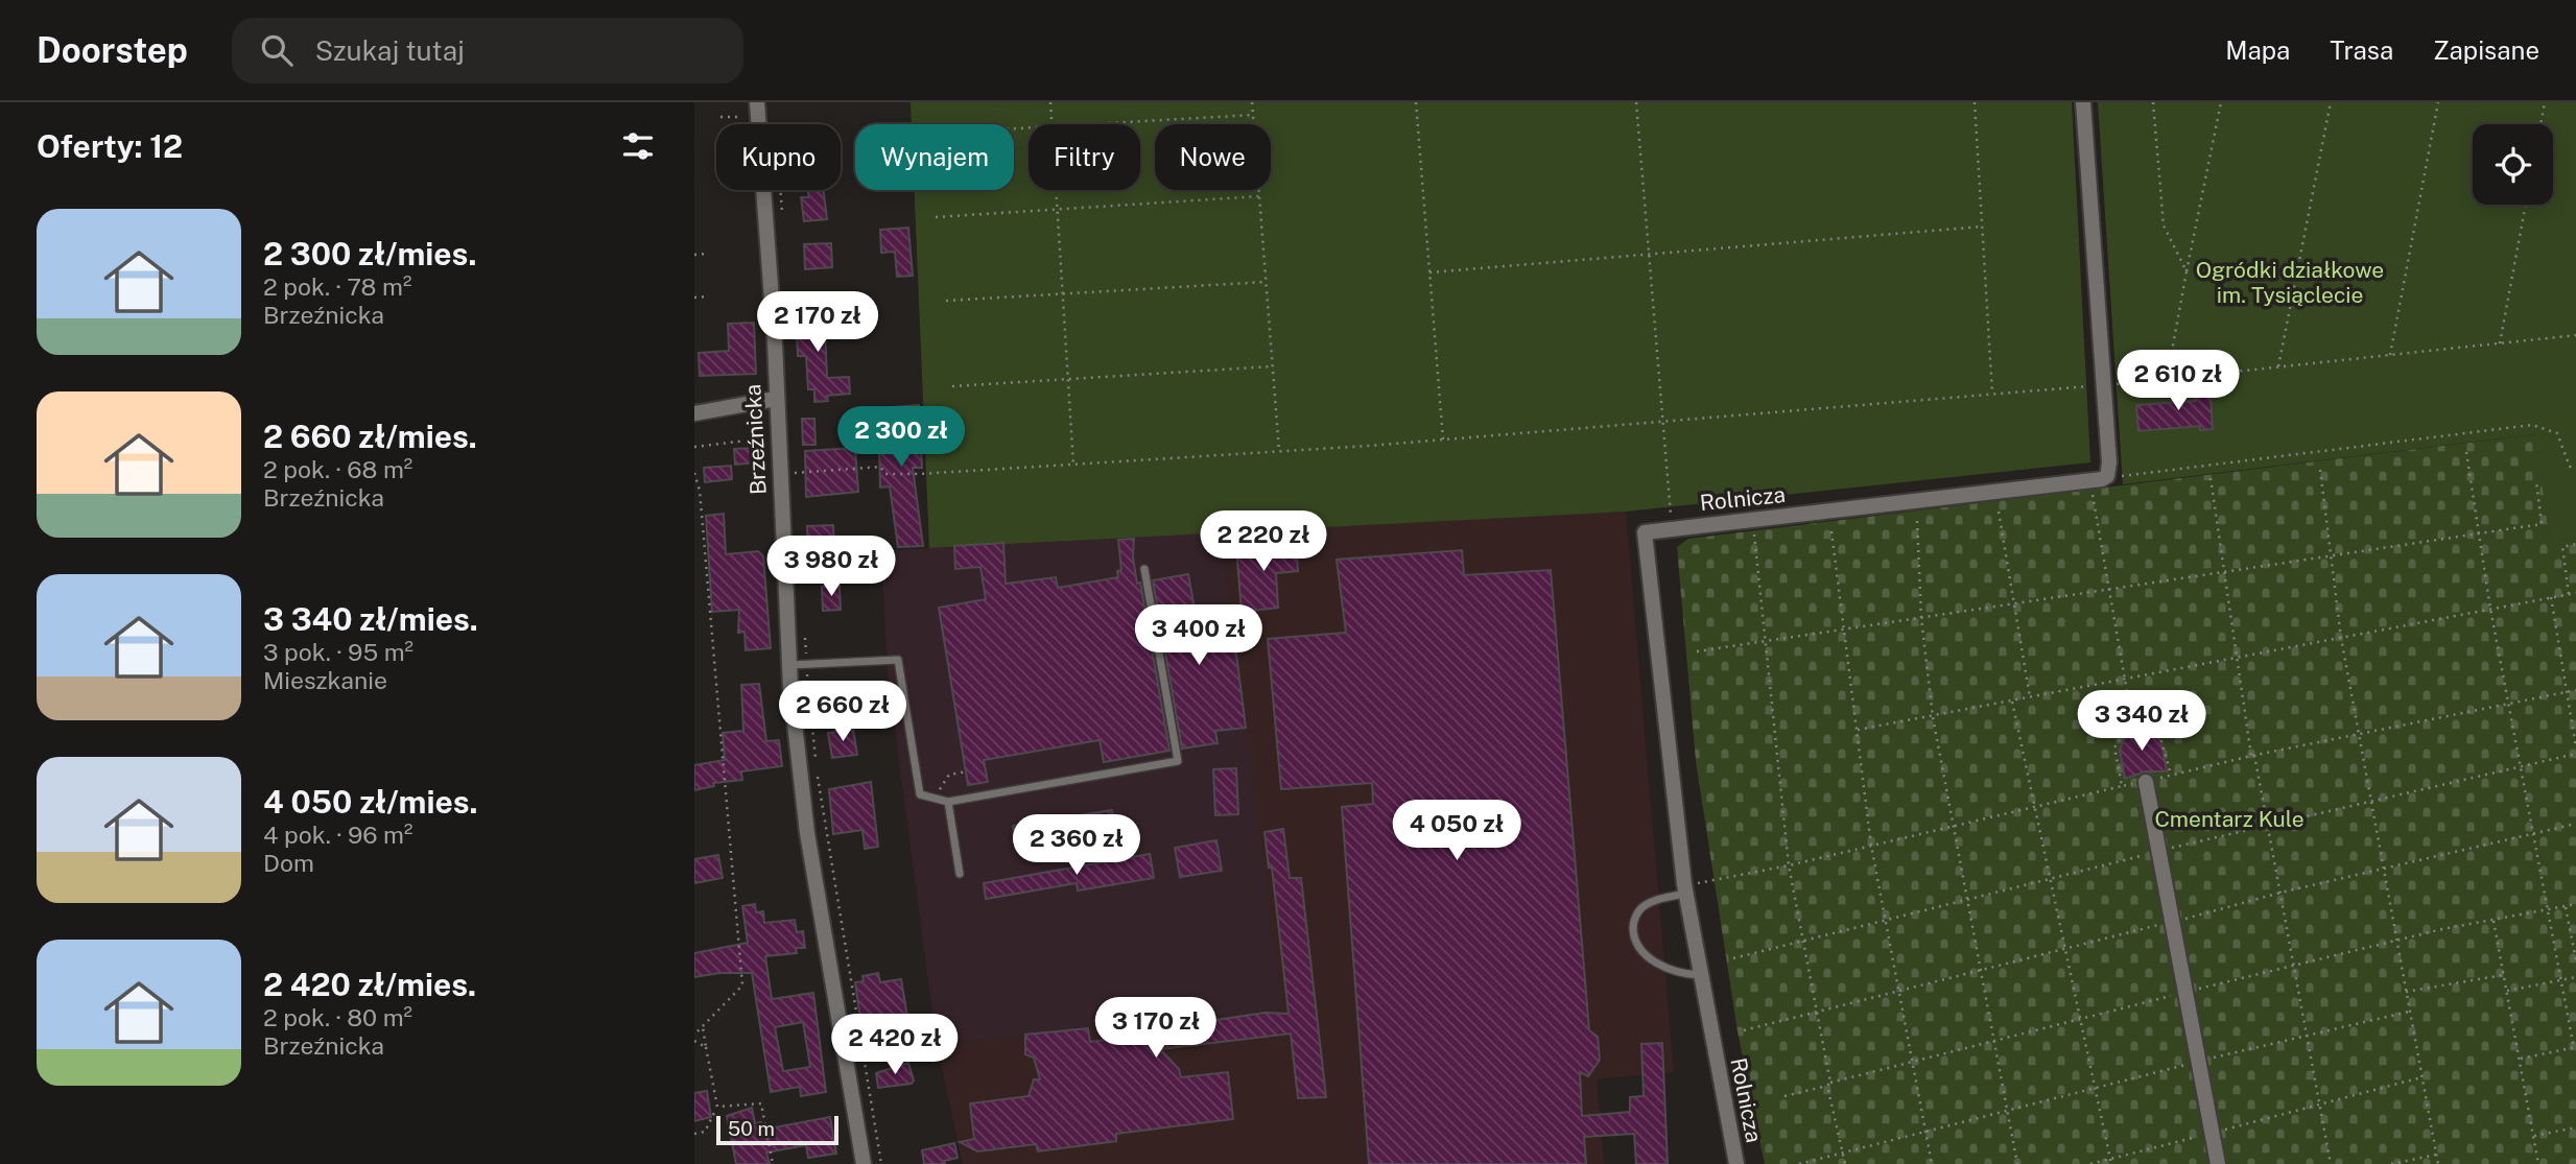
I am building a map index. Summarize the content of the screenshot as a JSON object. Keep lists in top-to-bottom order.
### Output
{
  "streets": {
    "street": ["Brzeźnicka", "Rolnicza"]
  },
  "parks": ["Ogródki działkowe im. Tysiąclecie", "Cmentarz Kule"],
  "scale_bar": "50 m",
  "page": {
    "header": "Doorstep",
    "search": "Szukaj tutaj",
    "nav": ["Mapa", "Trasa", "Zapisane"],
    "heading": "Oferty: 12",
    "chip": [
      "Kupno",
      "Wynajem",
      "Filtry",
      "Nowe"
    ],
    "list": [
      {
        "name": "2 300 zł/mies.",
        "note": "2 pok. · 78 m² · Brzeźnicka"
      },
      {
        "name": "2 660 zł/mies.",
        "note": "2 pok. · 68 m² · Brzeźnicka"
      },
      {
        "name": "3 340 zł/mies.",
        "note": "3 pok. · 95 m² · Mieszkanie"
      },
      {
        "name": "4 050 zł/mies.",
        "note": "4 pok. · 96 m² · Dom"
      },
      {
        "name": "2 420 zł/mies.",
        "note": "2 pok. · 80 m² · Brzeźnicka"
      }
    ],
    "price": [
      "2 170 zł",
      "2 610 zł",
      "2 300 zł",
      "2 220 zł",
      "3 980 zł",
      "3 400 zł",
      "2 660 zł",
      "3 340 zł",
      "4 050 zł",
      "2 360 zł",
      "3 170 zł",
      "2 420 zł"
    ],
    "scale": "50 m"
  }
}
